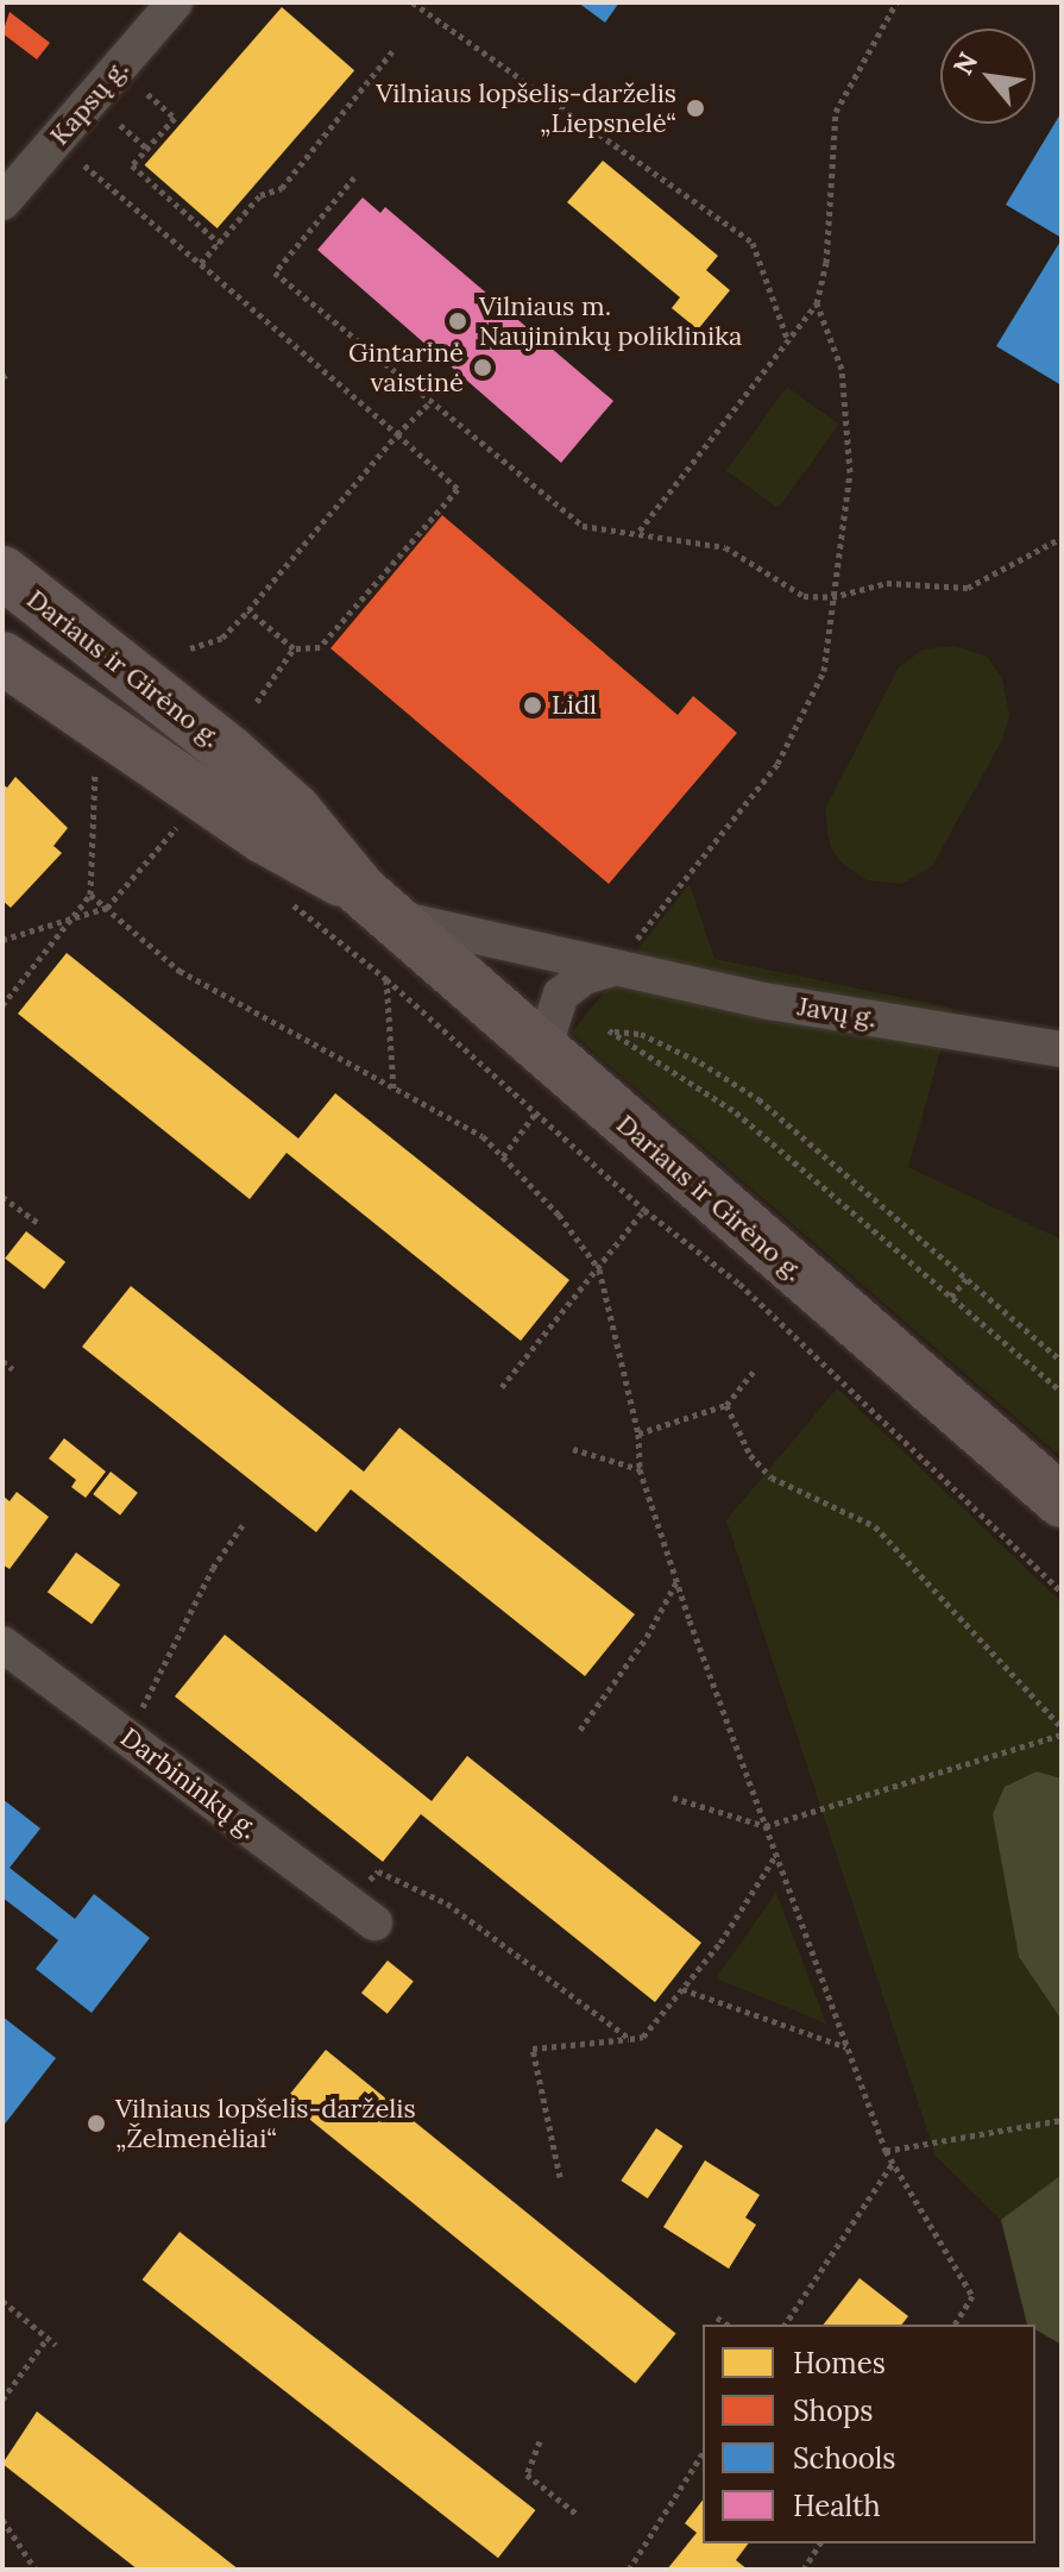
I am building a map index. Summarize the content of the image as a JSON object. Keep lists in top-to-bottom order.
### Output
{
  "streets": {
    "main road": ["Dariaus ir Girėno g."],
    "street": ["Kapsų g.", "Javų g.", "Darbininkų g."]
  },
  "crossings": [
    ["Dariaus ir Girėno g.", "Javų g."]
  ],
  "places": [
    "Vilniaus lopšelis-darželis „Liepsnelė“",
    "Vilniaus m. Naujininkų poliklinika",
    "Gintarinė vaistinė",
    "Lidl",
    "Vilniaus lopšelis-darželis „Želmenėliai“"
  ],
  "legend": [
    "Homes",
    "Shops",
    "Schools",
    "Health"
  ],
  "north": "top left"
}
